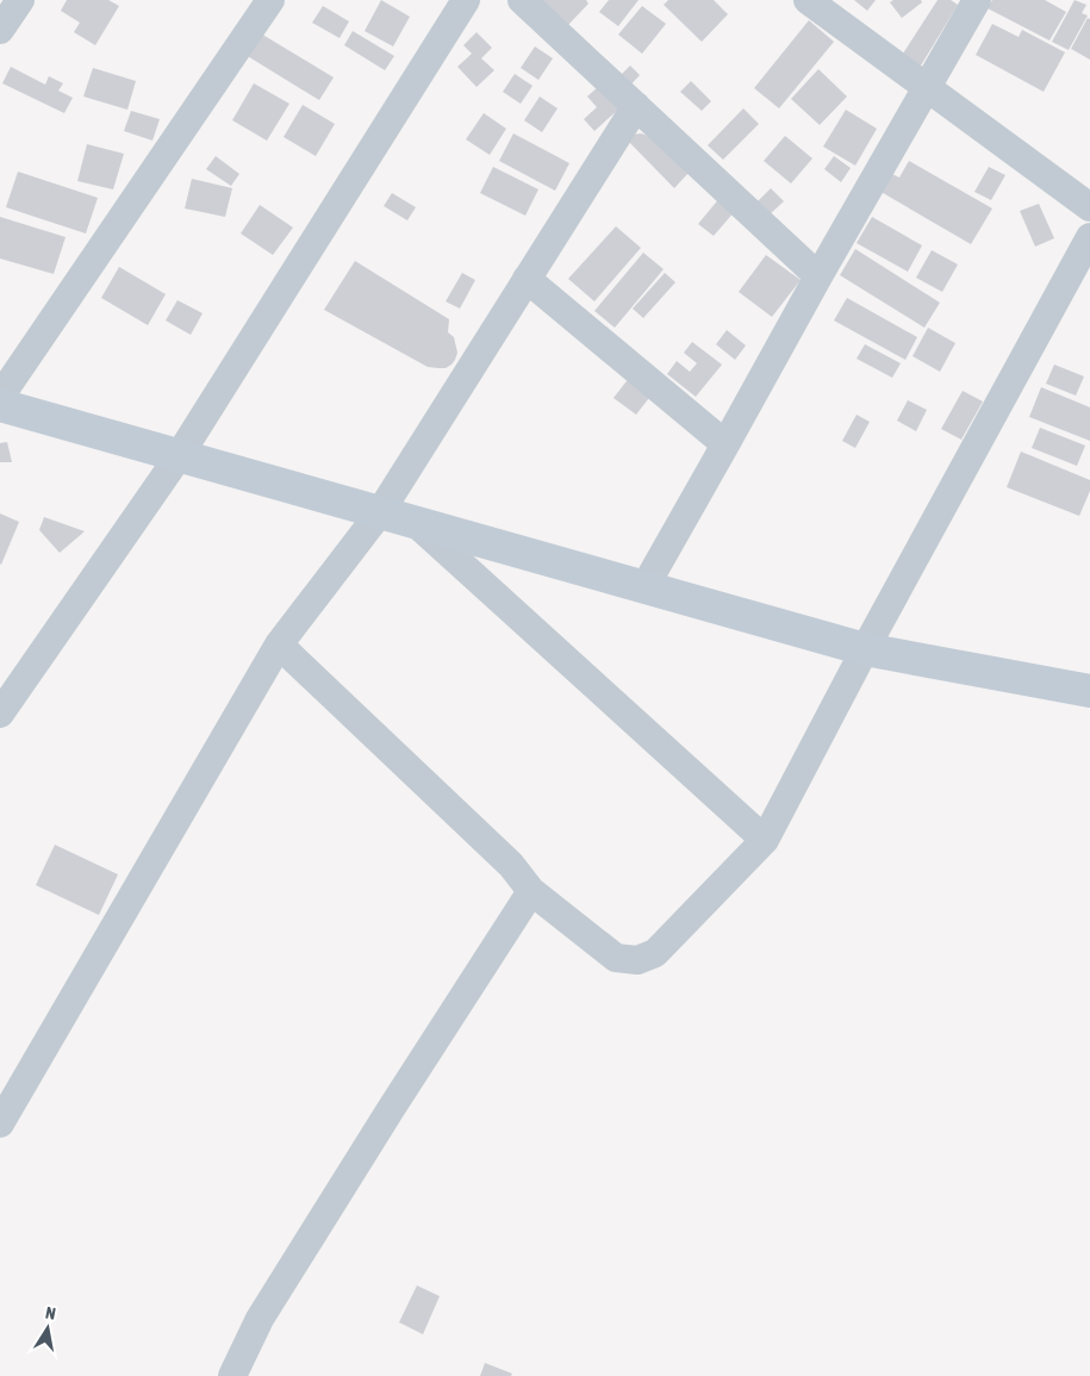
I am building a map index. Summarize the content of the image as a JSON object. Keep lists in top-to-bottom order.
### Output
{
  "north": "top"
}
